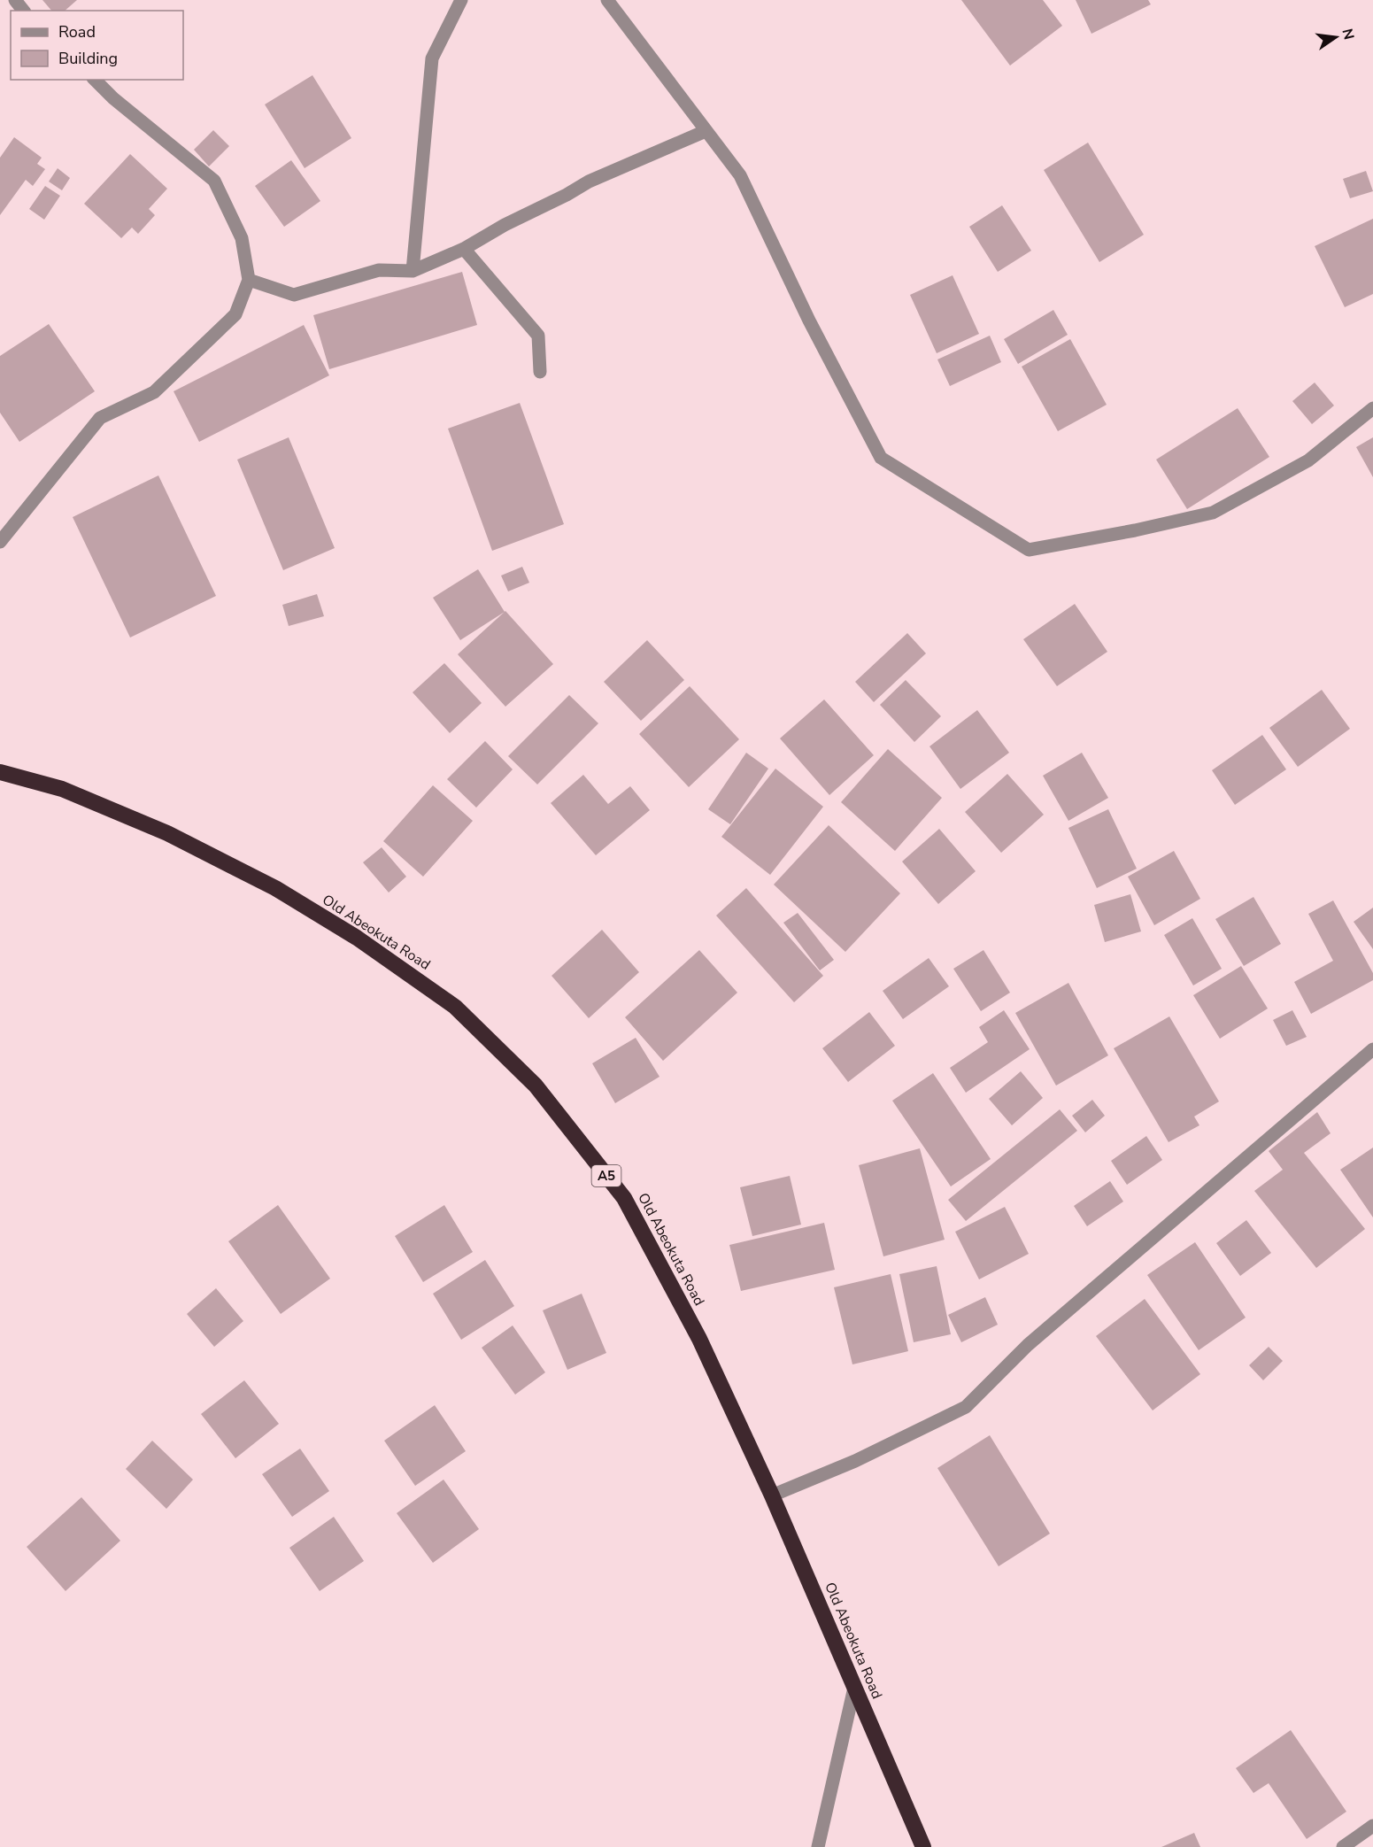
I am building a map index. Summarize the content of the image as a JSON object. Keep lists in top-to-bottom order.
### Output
{
  "streets": {
    "highway": ["Old Abeokuta Road", "A5"]
  },
  "legend": ["Road", "Building"],
  "north": "right"
}
